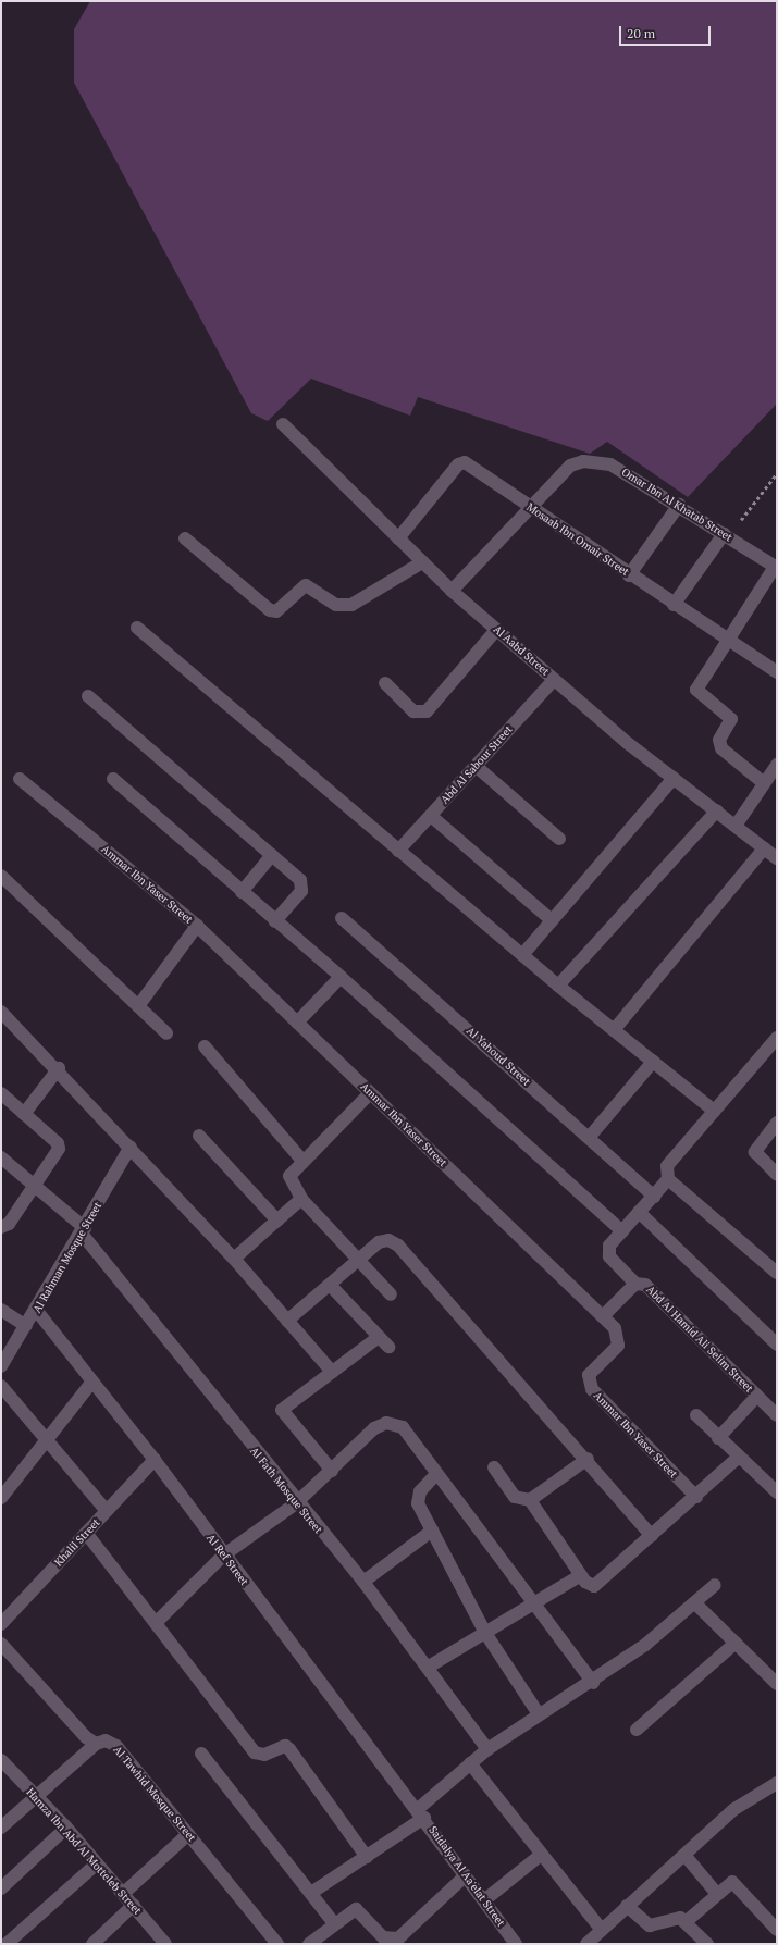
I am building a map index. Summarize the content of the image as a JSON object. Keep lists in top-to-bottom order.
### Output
{
  "streets": {
    "street": [
      "Omar Ibn Al Khatab Street",
      "Mosaab Ibn Omair Street",
      "Al Aabd Street",
      "Abd Al Sabour Street",
      "Ammar Ibn Yaser Street",
      "Al Yahoud Street",
      "Al Rahman Mosque Street",
      "Abd Al Hamid Ali Selim Street",
      "Al Fath Mosque Street",
      "Khalil Street",
      "Al Ref Street",
      "Al Tawhid Mosque Street",
      "Hamza Ibn Abd Al Motteleb Street",
      "Saidalya Al Aa'elat Street"
    ]
  },
  "crossings": [
    ["Omar Ibn Al Khatab Street", "Mosaab Ibn Omair Street"],
    ["Mosaab Ibn Omair Street", "Al Aabd Street"],
    ["Al Aabd Street", "Abd Al Sabour Street"],
    ["Ammar Ibn Yaser Street", "Abd Al Hamid Ali Selim Street"],
    ["Al Rahman Mosque Street", "Al Fath Mosque Street"],
    ["Al Rahman Mosque Street", "Al Ref Street"],
    ["Khalil Street", "Al Ref Street"],
    ["Al Ref Street", "Saidalya Al Aa'elat Street"]
  ],
  "scale_bar": "20 m"
}
